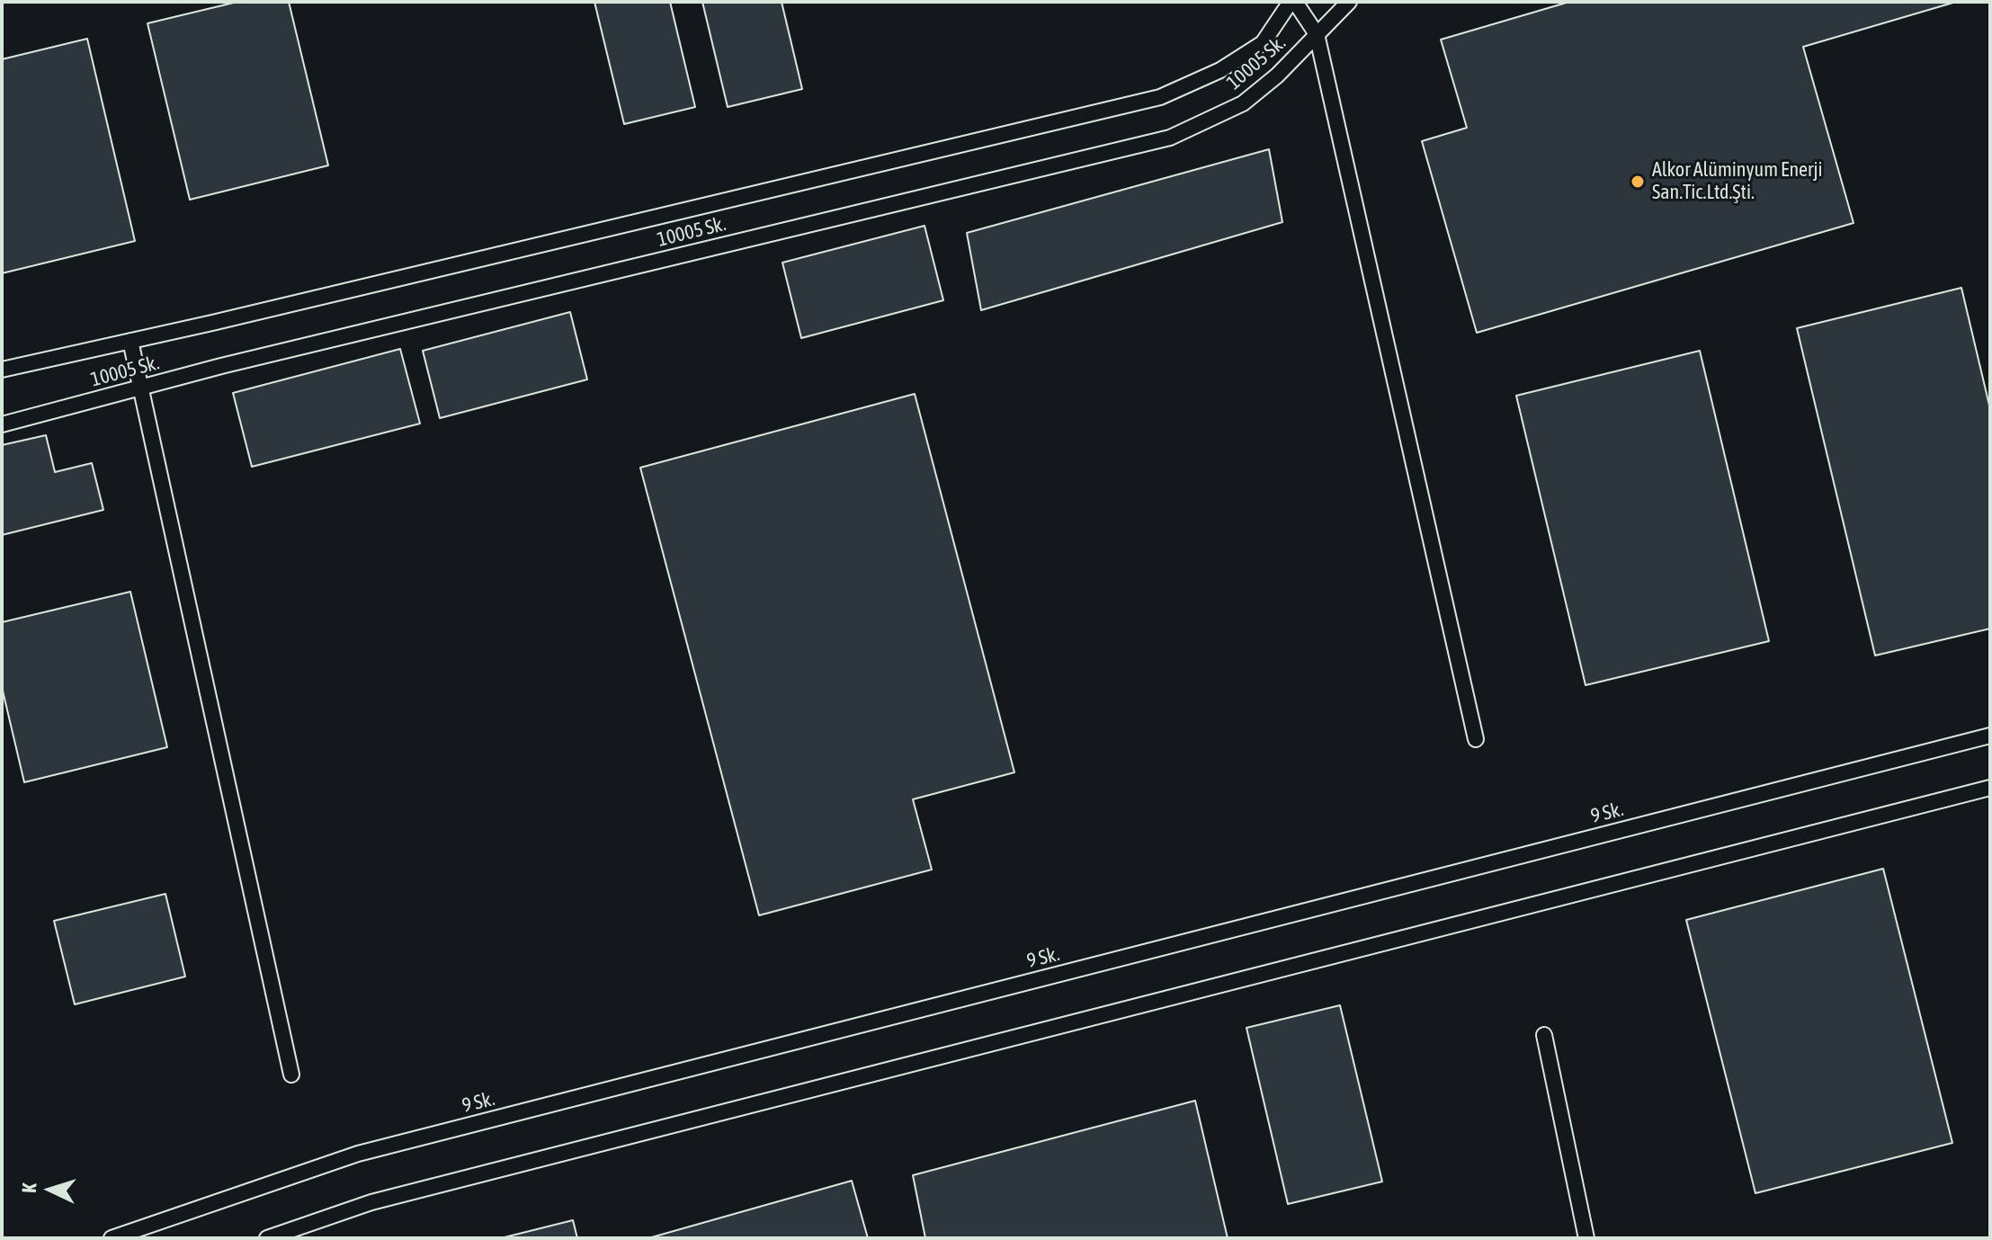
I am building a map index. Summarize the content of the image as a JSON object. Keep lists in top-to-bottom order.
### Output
{
  "streets": {
    "lane": ["10005 Sk.", "9 Sk."]
  },
  "places": ["Alkor Alüminyum Enerji San.Tic.Ltd.Şti."],
  "north": "left"
}
